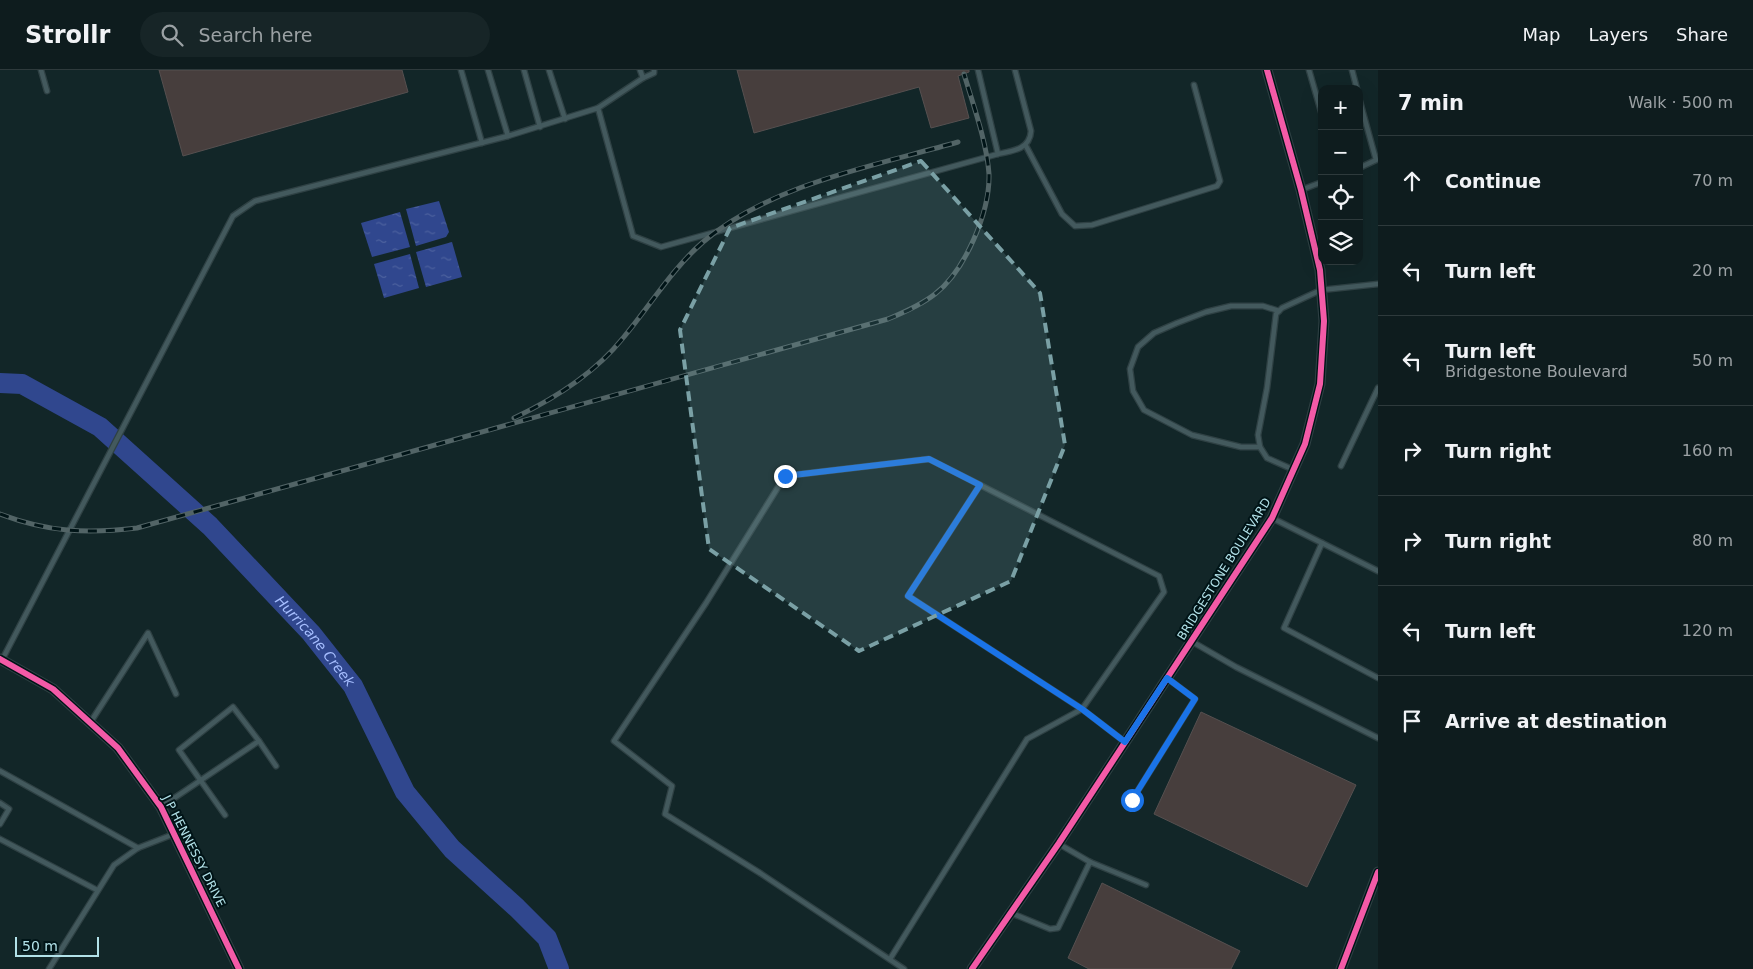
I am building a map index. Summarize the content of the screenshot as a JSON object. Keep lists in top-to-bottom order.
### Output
{
  "streets": {
    "street": ["BRIDGESTONE BOULEVARD", "J P HENNESSY DRIVE"]
  },
  "water": ["Hurricane Creek"],
  "scale_bar": "50 m",
  "page": {
    "header": "Strollr",
    "search": "Search here",
    "nav": ["Map", "Layers", "Share"],
    "heading": ["7 min", "Walk · 500 m"],
    "map_buttons": ["+", "−"],
    "list": [
      ["Continue", "70 m"],
      ["Turn left", "20 m"],
      ["Turn left", "Bridgestone Boulevard", "50 m"],
      ["Turn right", "160 m"],
      ["Turn right", "80 m"],
      ["Turn left", "120 m"],
      "Arrive at destination"
    ],
    "scale": "50 m"
  }
}
